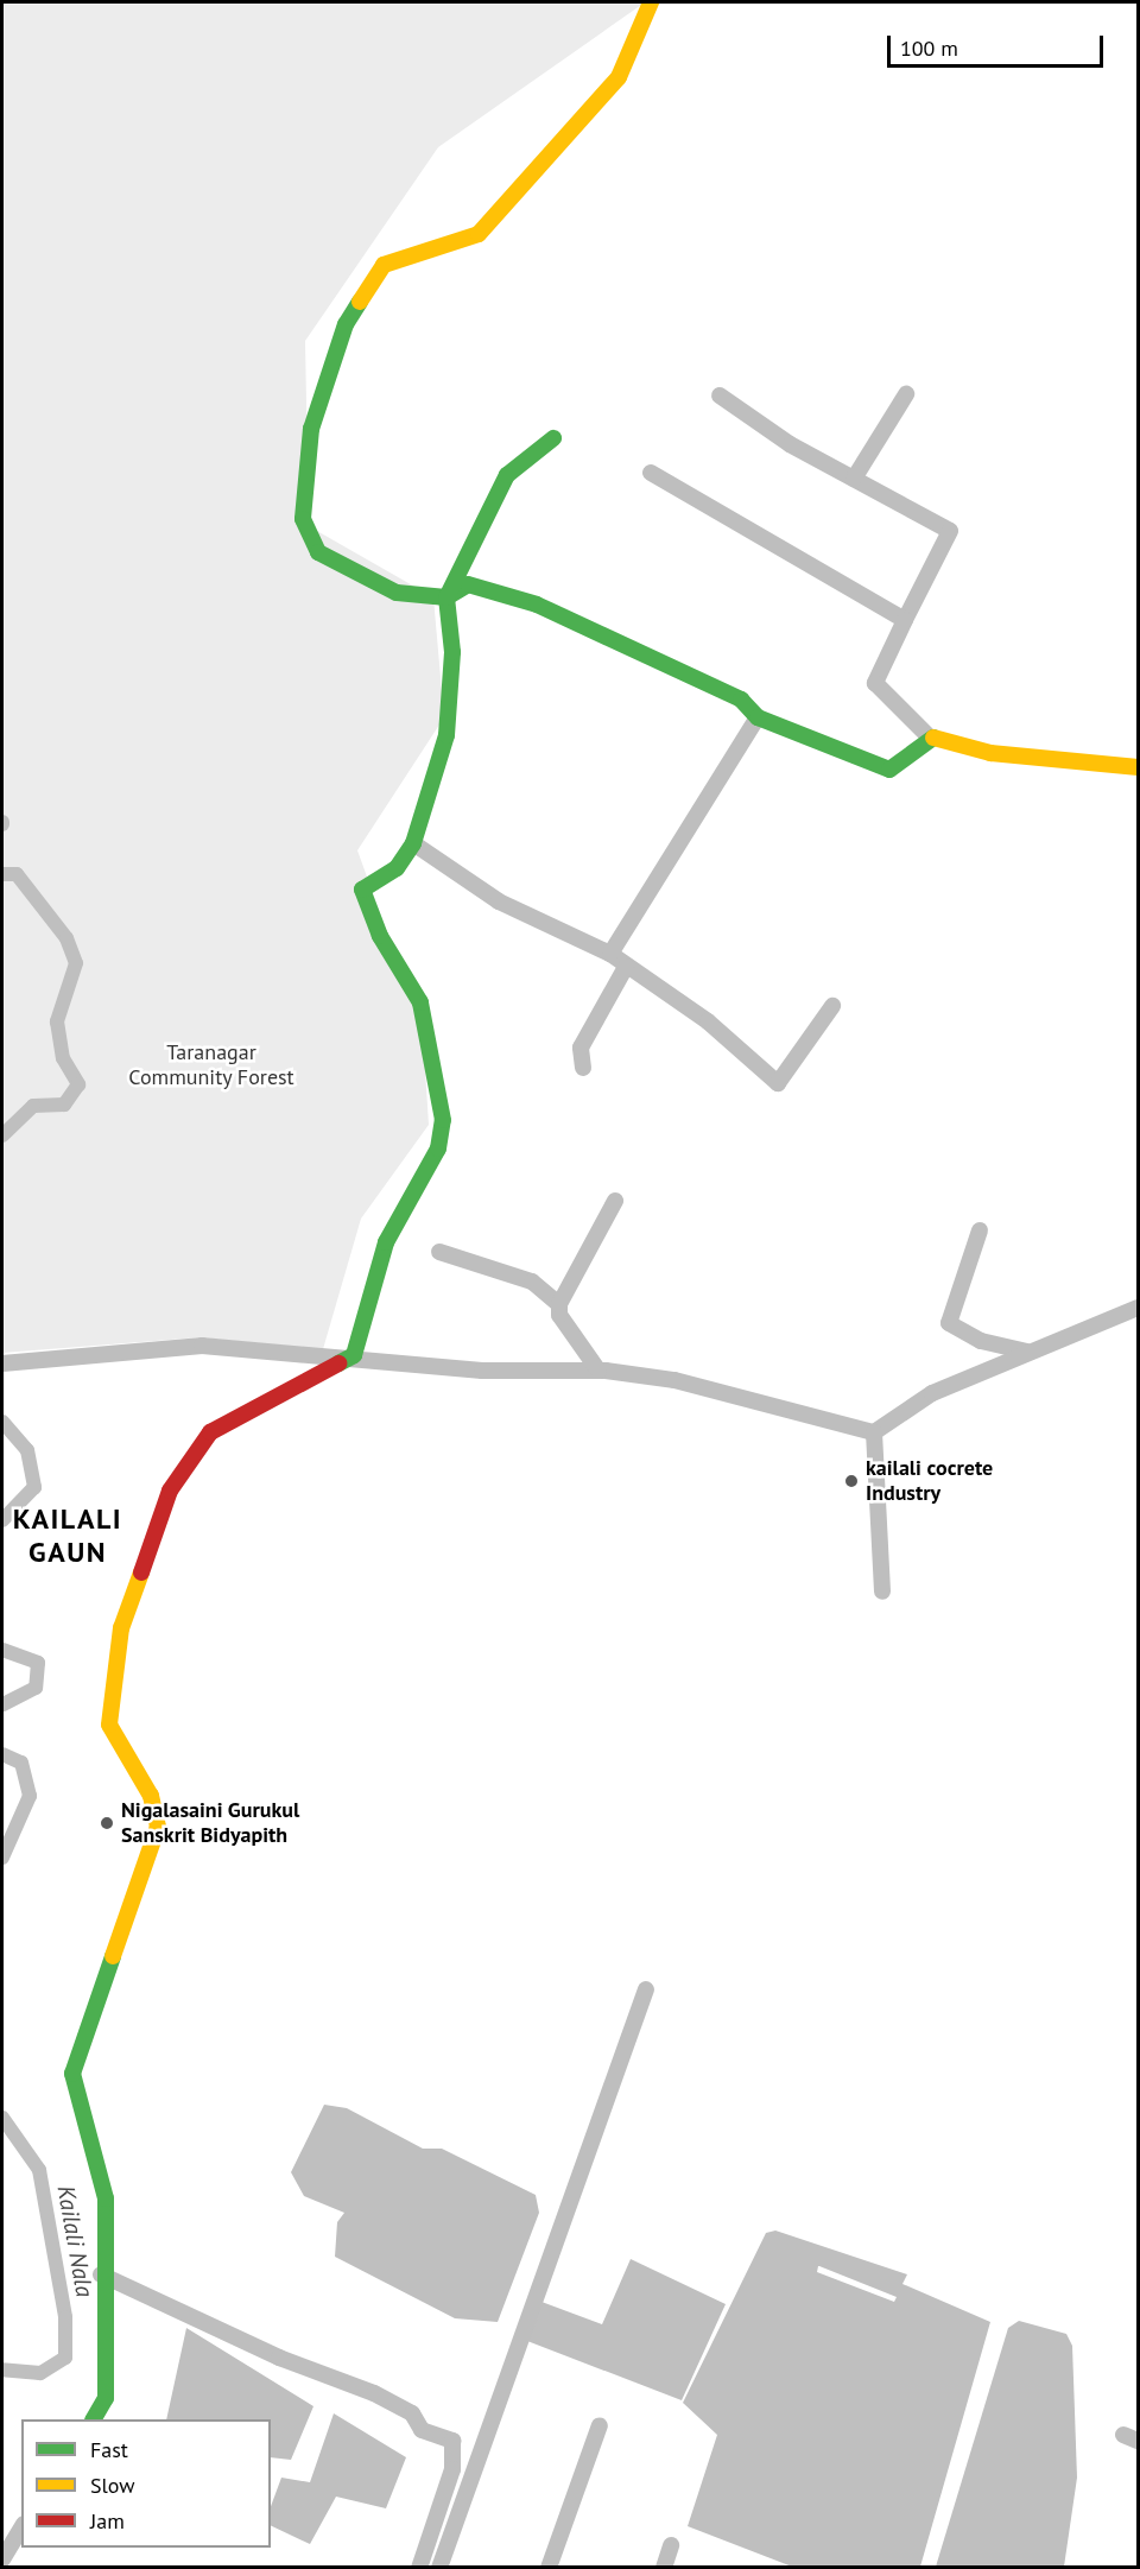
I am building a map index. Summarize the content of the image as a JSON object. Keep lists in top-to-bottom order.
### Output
{
  "districts": ["KAILALI GAUN"],
  "water": ["Kailali Nala"],
  "parks": ["Taranagar Community Forest"],
  "places": ["kailali cocrete Industry", "Nigalasaini Gurukul Sanskrit Bidyapith"],
  "legend": ["Fast", "Slow", "Jam"],
  "scale_bar": "100 m"
}
